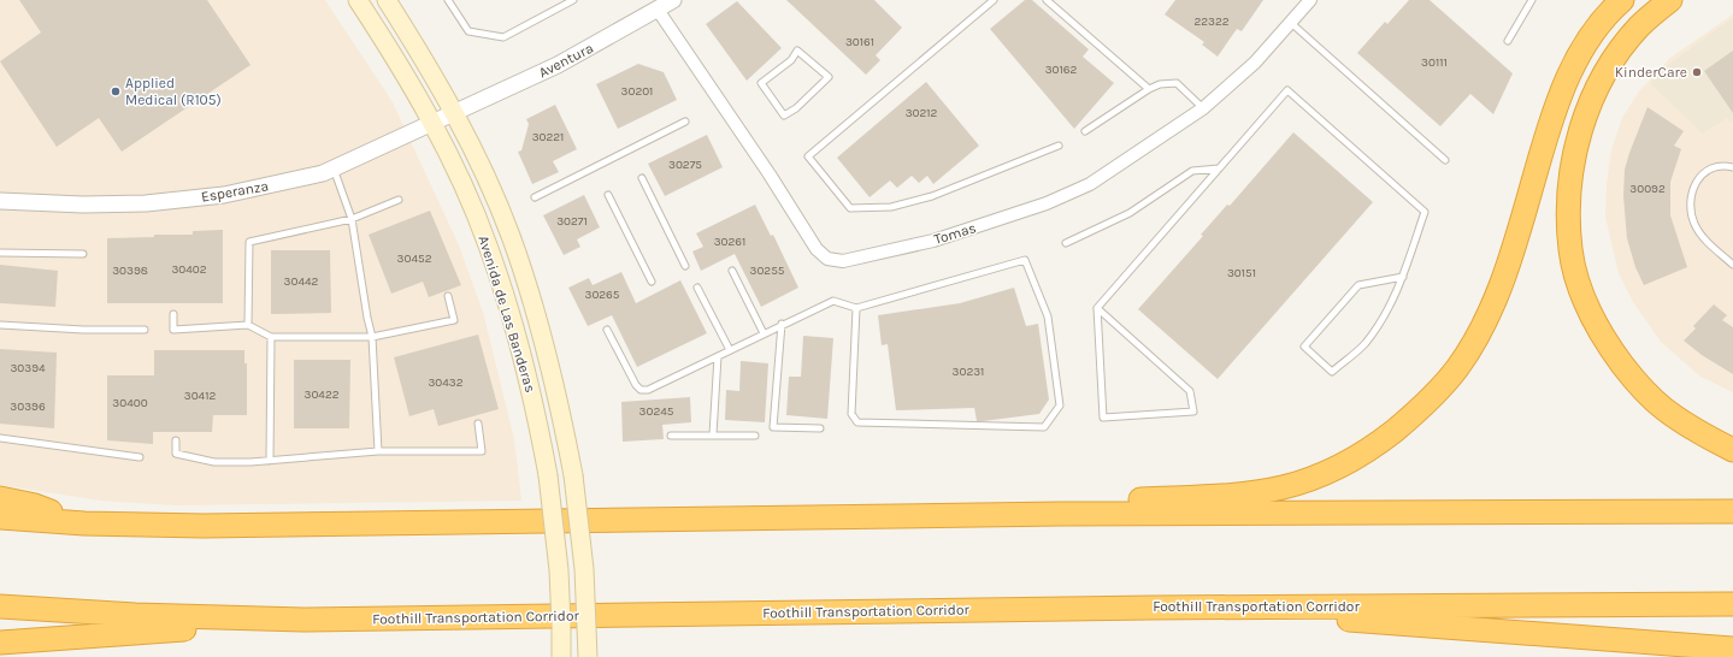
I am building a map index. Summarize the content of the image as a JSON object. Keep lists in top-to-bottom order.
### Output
{
  "streets": {
    "highway": ["Foothill Transportation Corridor"],
    "main road": ["Avenida de Las Banderas"],
    "street": ["Aventura", "Esperanza", "Tomas"]
  },
  "crossings": [
    ["Aventura", "Esperanza"],
    ["Aventura", "Tomas"],
    ["Aventura", "Avenida de Las Banderas"],
    ["Esperanza", "Avenida de Las Banderas"]
  ],
  "places": ["KinderCare", "Applied Medical (R105)"],
  "house_numbers": [
    "22322",
    "30161",
    "30111",
    "30162",
    "30201",
    "30212",
    "30221",
    "30275",
    "30092",
    "30271",
    "30261",
    "30452",
    "30402",
    "30398",
    "30255",
    "30151",
    "30442",
    "30265",
    "30394",
    "30231",
    "30432",
    "30422",
    "30412",
    "30400",
    "30396",
    "30245"
  ]
}
